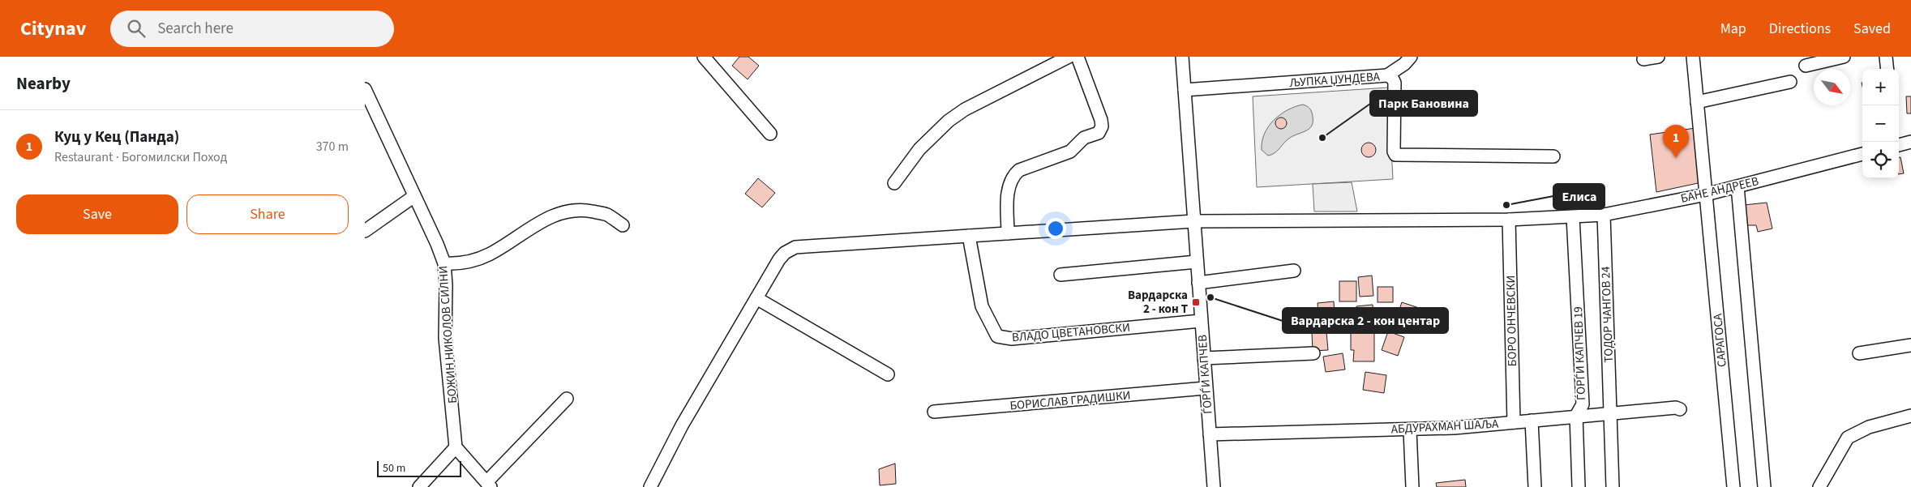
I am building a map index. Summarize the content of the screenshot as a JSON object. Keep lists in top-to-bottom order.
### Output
{
  "streets": {
    "street": [
      "ЉУПКА ЏУНДЕВА",
      "БАНЕ АНДРЕЕВ",
      "ТОДОР ЧАНГОВ 24",
      "БОРО ОНЧЕВСКИ",
      "ВЛАДО ЦВЕТАНОВСКИ",
      "БОЖИН НИКОЛОВ СИЛНИ",
      "САРАГОСА",
      "ЃОРЃИ КАПЧЕВ 19",
      "ЃОРЃИ КАПЧЕВ",
      "БОРИСЛАВ ГРАДИШКИ",
      "АБДУРАХМАН ШАЉА"
    ]
  },
  "crossings": [
    ["ЉУПКА ЏУНДЕВА", "ЃОРЃИ КАПЧЕВ"],
    ["БАНЕ АНДРЕЕВ", "ТОДОР ЧАНГОВ 24"],
    ["БАНЕ АНДРЕЕВ", "САРАГОСА"],
    ["БАНЕ АНДРЕЕВ", "ЃОРЃИ КАПЧЕВ 19"],
    ["ТОДОР ЧАНГОВ 24", "АБДУРАХМАН ШАЉА"],
    ["БОРО ОНЧЕВСКИ", "АБДУРАХМАН ШАЉА"],
    ["ВЛАДО ЦВЕТАНОВСКИ", "ЃОРЃИ КАПЧЕВ"],
    ["ЃОРЃИ КАПЧЕВ 19", "АБДУРАХМАН ШАЉА"],
    ["ЃОРЃИ КАПЧЕВ", "БОРИСЛАВ ГРАДИШКИ"],
    ["ЃОРЃИ КАПЧЕВ", "АБДУРАХМАН ШАЉА"]
  ],
  "places": {
    "other": ["Парк Бановина", "Елиса", "Вардарска 2 - кон центар"],
    "transit": ["Вардарска 2 - кон Т"]
  },
  "scale_bar": "50 m",
  "north": "bottom right",
  "page": {
    "header": "Citynav",
    "search": "Search here",
    "nav": ["Map", "Directions", "Saved"],
    "heading": "Nearby",
    "map_buttons": ["+", "−"],
    "list": [
      {
        "mark": "1",
        "name": "Куц у Кец (Панда)",
        "note": "Restaurant · Богомилски Поход",
        "value": "370 m"
      }
    ],
    "pins": "1",
    "buttons": ["Save", "Share"],
    "scale": "50 m"
  }
}
